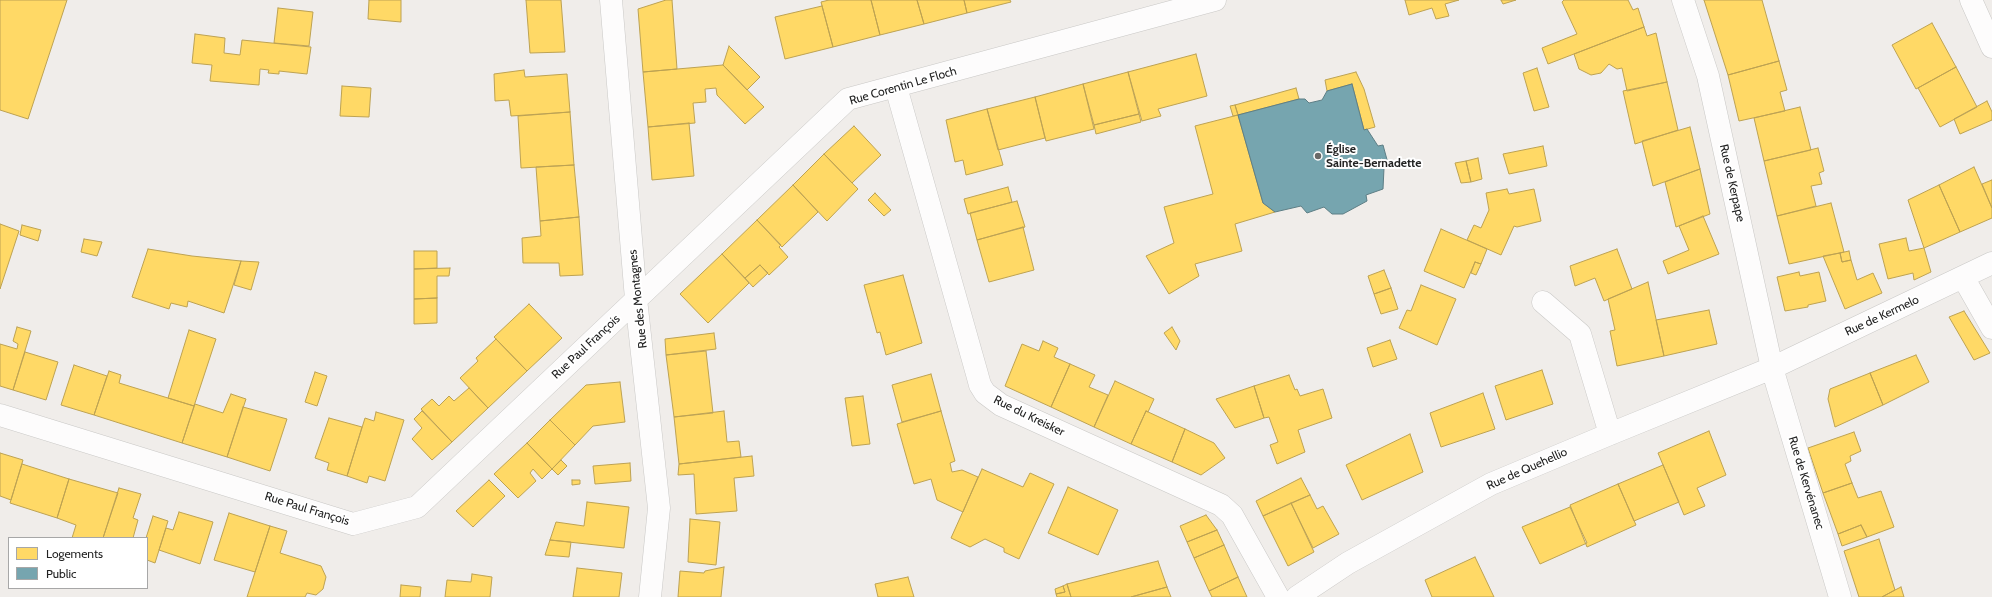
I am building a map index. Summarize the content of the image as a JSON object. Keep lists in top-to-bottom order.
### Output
{
  "streets": {
    "street": [
      "Rue Corentin Le Floch",
      "Rue de Kerpape",
      "Rue des Montagnes",
      "Rue de Kermelo",
      "Rue Paul François",
      "Rue du Kreisker",
      "Rue de Quehellio",
      "Rue de Kervénanec"
    ]
  },
  "crossings": [
    ["Rue Corentin Le Floch", "Rue des Montagnes"],
    ["Rue Corentin Le Floch", "Rue Paul François"],
    ["Rue Corentin Le Floch", "Rue du Kreisker"],
    ["Rue de Kerpape", "Rue de Kermelo"],
    ["Rue de Kerpape", "Rue de Quehellio"],
    ["Rue de Kerpape", "Rue de Kervénanec"],
    ["Rue des Montagnes", "Rue Paul François"],
    ["Rue de Kermelo", "Rue de Quehellio"],
    ["Rue de Kermelo", "Rue de Kervénanec"],
    ["Rue de Quehellio", "Rue de Kervénanec"]
  ],
  "places": ["Église Sainte-Bernadette"],
  "legend": ["Logements", "Public"]
}
